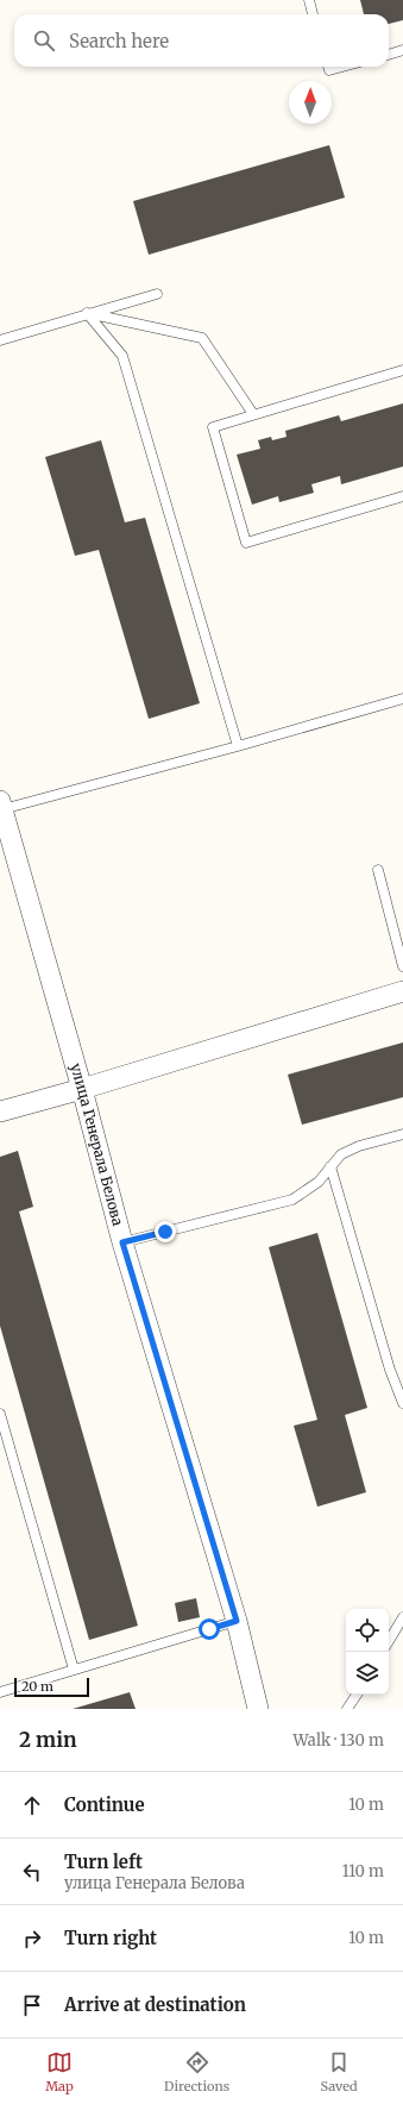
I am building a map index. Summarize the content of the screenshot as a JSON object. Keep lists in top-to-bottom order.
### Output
{
  "streets": {
    "street": ["улица Генерала Белова"]
  },
  "scale_bar": "20 m",
  "north": "top",
  "page": {
    "search": "Search here",
    "scale": "20 m",
    "heading": ["2 min", "Walk · 130 m"],
    "list": [
      ["Continue", "10 m"],
      ["Turn left", "улица Генерала Белова", "110 m"],
      ["Turn right", "10 m"],
      "Arrive at destination"
    ],
    "nav": ["Map", "Directions", "Saved"]
  }
}
